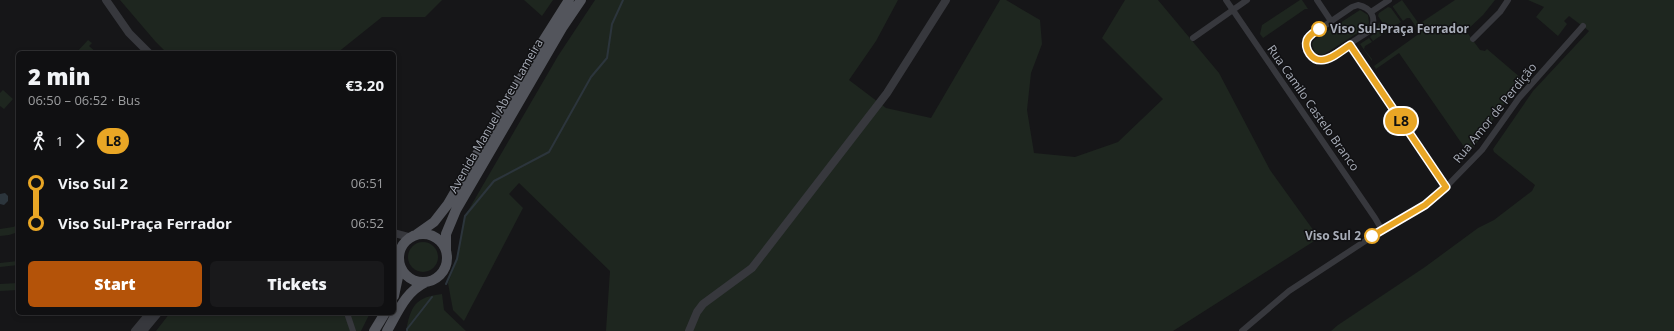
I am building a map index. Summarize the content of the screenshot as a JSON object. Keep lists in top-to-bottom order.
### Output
{
  "streets": {
    "main road": ["Avenida Manuel Abreu Lameira"],
    "street": ["Rua Camilo Castelo Branco", "Rua Amor de Perdição"]
  },
  "crossings": [
    ["Rua Camilo Castelo Branco", "Rua Amor de Perdição"]
  ],
  "places": ["Viso Sul-Praça Ferrador", "Viso Sul 2"],
  "lines": ["bus line L8"],
  "page": {
    "on_map": "L8",
    "heading": ["2 min", "06:50 – 06:52 · Bus", "€3.20"],
    "legs": ["1", "L8"],
    "list": [
      {
        "name": "Viso Sul 2",
        "value": "06:51"
      },
      {
        "name": "Viso Sul-Praça Ferrador",
        "value": "06:52"
      }
    ],
    "buttons": ["Start", "Tickets"]
  }
}
